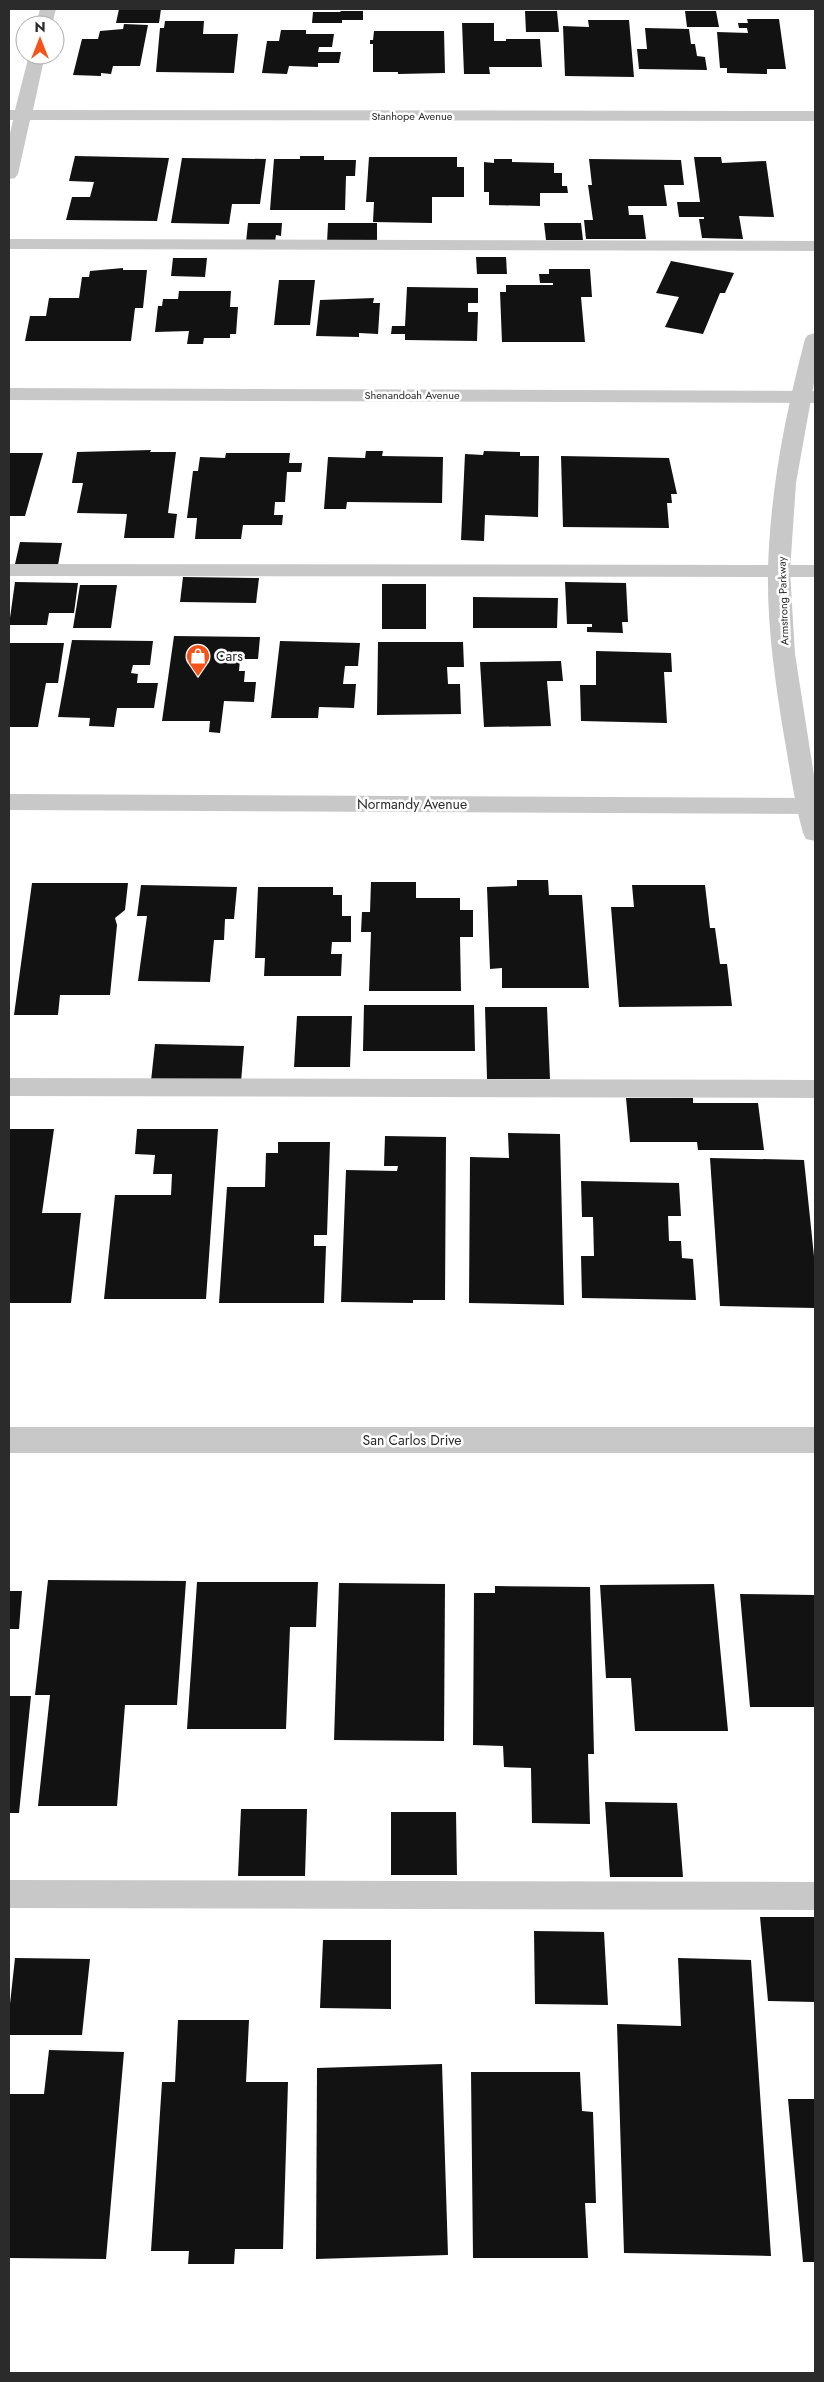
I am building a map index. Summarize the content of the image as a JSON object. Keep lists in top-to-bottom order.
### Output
{
  "streets": {
    "street": [
      "Stanhope Avenue",
      "Shenandoah Avenue",
      "Armstrong Parkway",
      "Normandy Avenue",
      "San Carlos Drive"
    ]
  },
  "crossings": [
    ["Shenandoah Avenue", "Armstrong Parkway"],
    ["Armstrong Parkway", "Normandy Avenue"]
  ],
  "places": {
    "shop": ["Cars"]
  },
  "north": "top"
}
